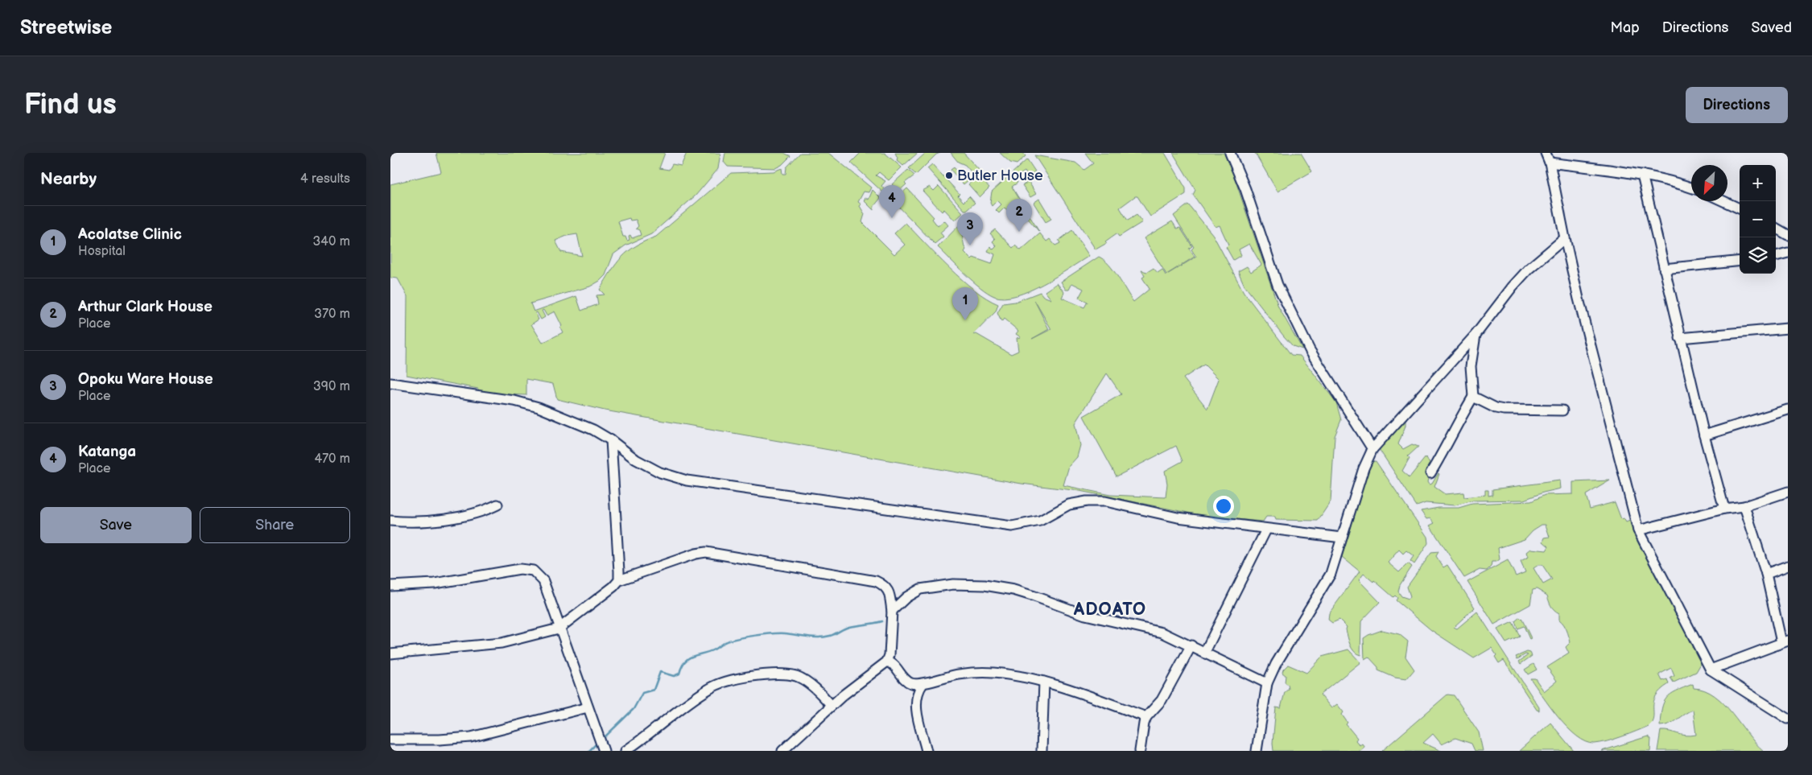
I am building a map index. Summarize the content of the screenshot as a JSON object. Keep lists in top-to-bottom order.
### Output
{
  "districts": ["ADOATO"],
  "places": ["Butler House"],
  "north": "bottom left",
  "page": {
    "header": "Streetwise",
    "nav": ["Map", "Directions", "Saved"],
    "buttons": [
      "Directions",
      ["Save", "Share"]
    ],
    "title": "Find us",
    "heading": ["Nearby", "4 results"],
    "map_buttons": ["+", "−"],
    "pins": [
      "4",
      "2",
      "3",
      "1"
    ],
    "list": [
      {
        "mark": "1",
        "name": "Acolatse Clinic",
        "note": "Hospital",
        "value": "340 m"
      },
      {
        "mark": "2",
        "name": "Arthur Clark House",
        "note": "Place",
        "value": "370 m"
      },
      {
        "mark": "3",
        "name": "Opoku Ware House",
        "note": "Place",
        "value": "390 m"
      },
      {
        "mark": "4",
        "name": "Katanga",
        "note": "Place",
        "value": "470 m"
      }
    ]
  }
}
